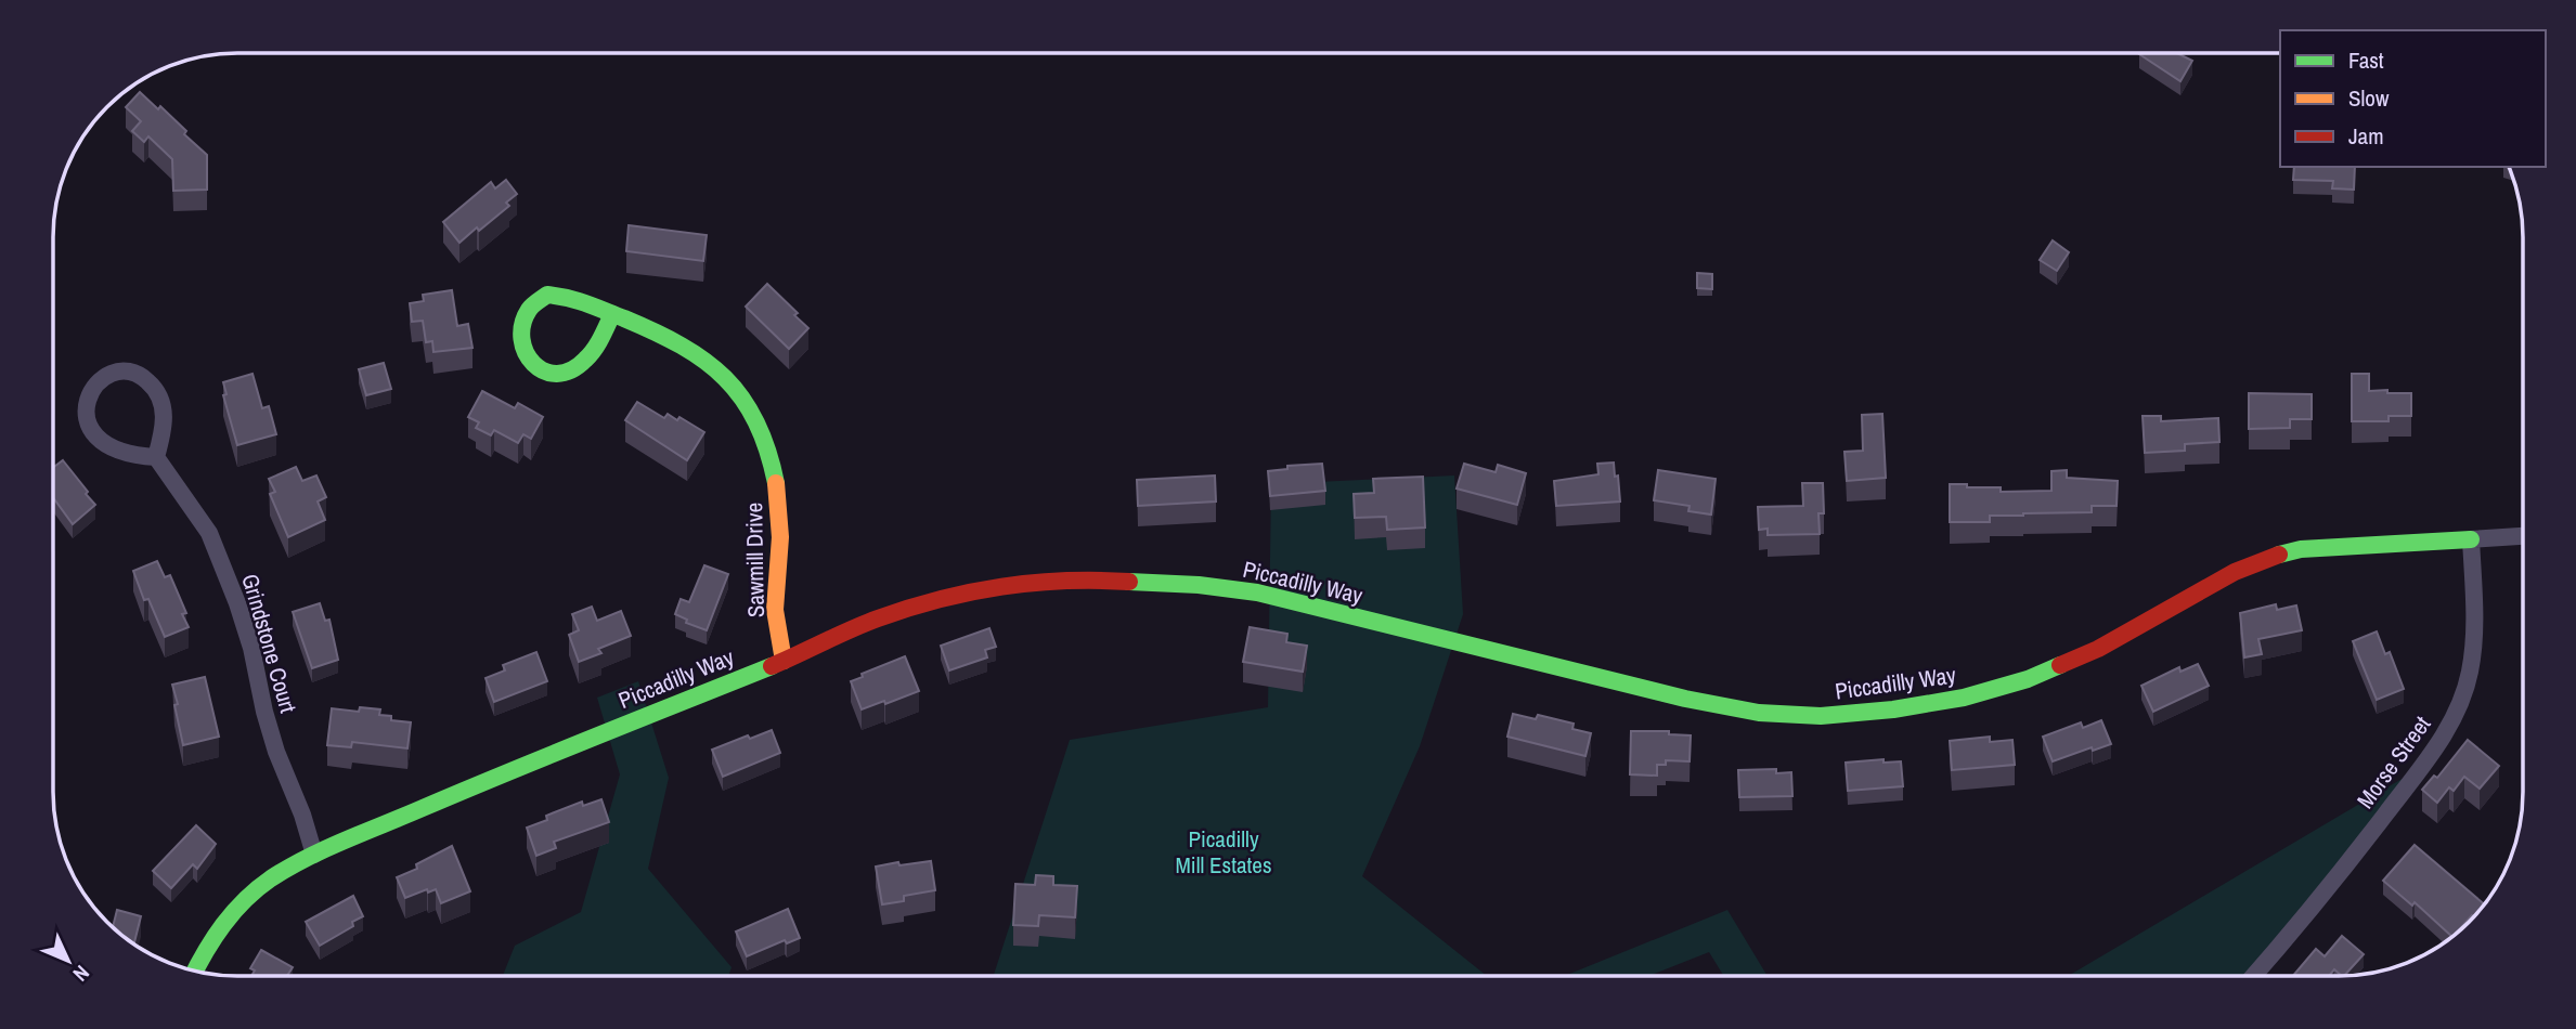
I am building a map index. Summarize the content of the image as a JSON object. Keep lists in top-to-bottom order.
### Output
{
  "streets": {
    "street": [
      "Sawmill Drive",
      "Piccadilly Way",
      "Grindstone Court",
      "Morse Street"
    ]
  },
  "crossings": [
    ["Sawmill Drive", "Piccadilly Way"],
    ["Piccadilly Way", "Grindstone Court"],
    ["Piccadilly Way", "Morse Street"]
  ],
  "parks": ["Picadilly Mill Estates"],
  "legend": ["Fast", "Slow", "Jam"],
  "north": "bottom right"
}
